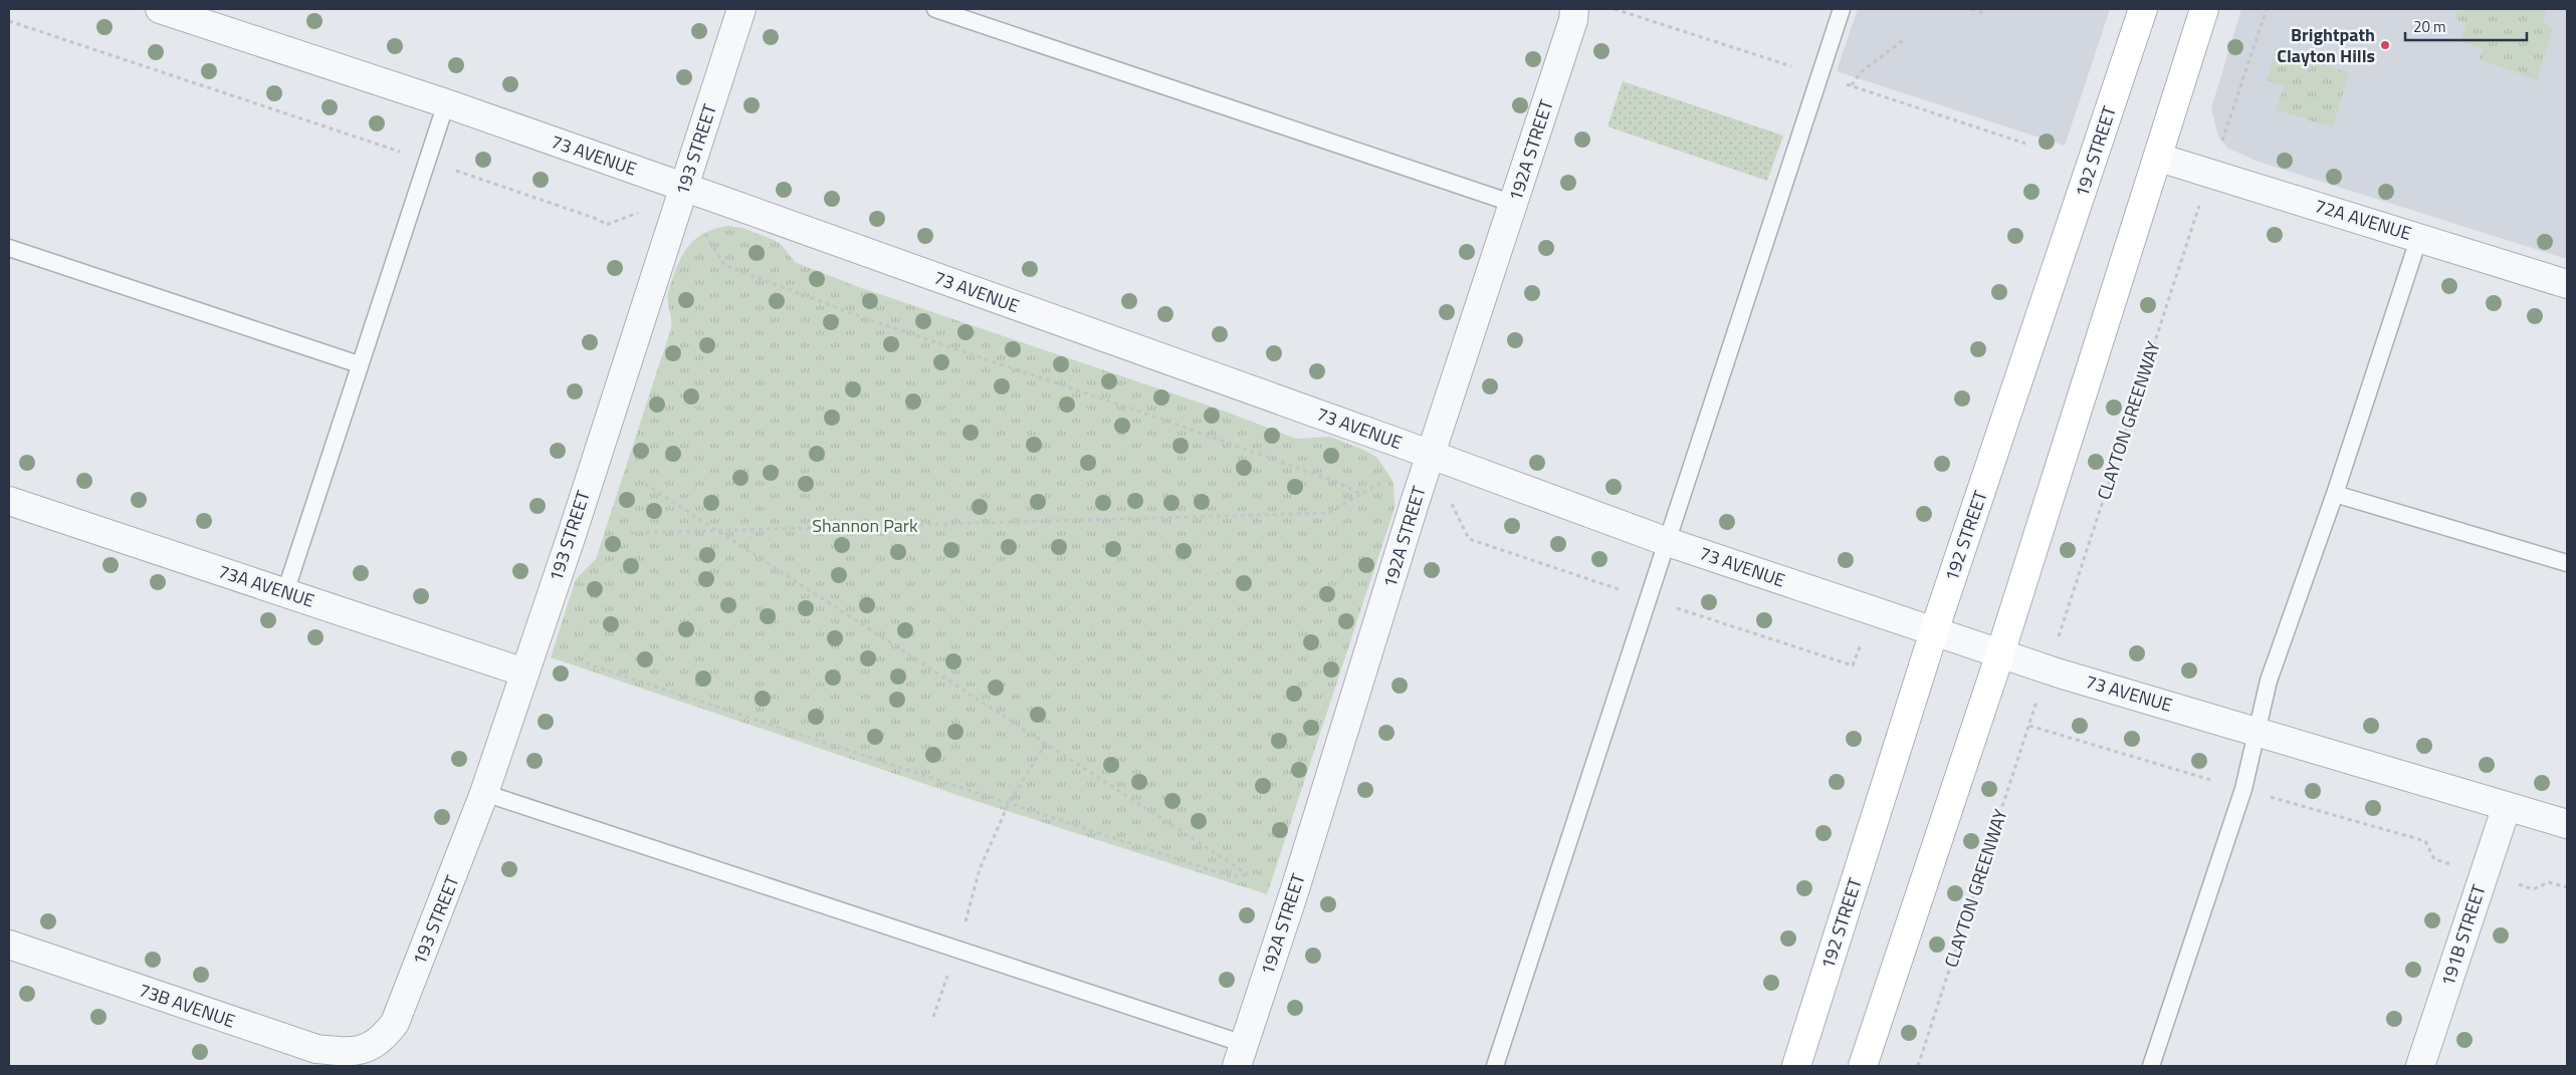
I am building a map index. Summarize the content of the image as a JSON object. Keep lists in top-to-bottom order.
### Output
{
  "streets": {
    "main road": ["192 STREET"],
    "street": [
      "193 STREET",
      "192A STREET",
      "73 AVENUE",
      "72A AVENUE",
      "73A AVENUE",
      "191B STREET",
      "73B AVENUE"
    ],
    "path": ["CLAYTON GREENWAY"]
  },
  "crossings": [
    ["193 STREET", "73 AVENUE"],
    ["193 STREET", "73A AVENUE"],
    ["193 STREET", "73B AVENUE"],
    ["192A STREET", "73 AVENUE"],
    ["192 STREET", "73 AVENUE"],
    ["73 AVENUE", "191B STREET"]
  ],
  "parks": ["Shannon Park"],
  "places": ["Brightpath Clayton Hills"],
  "scale_bar": "20 m"
}
